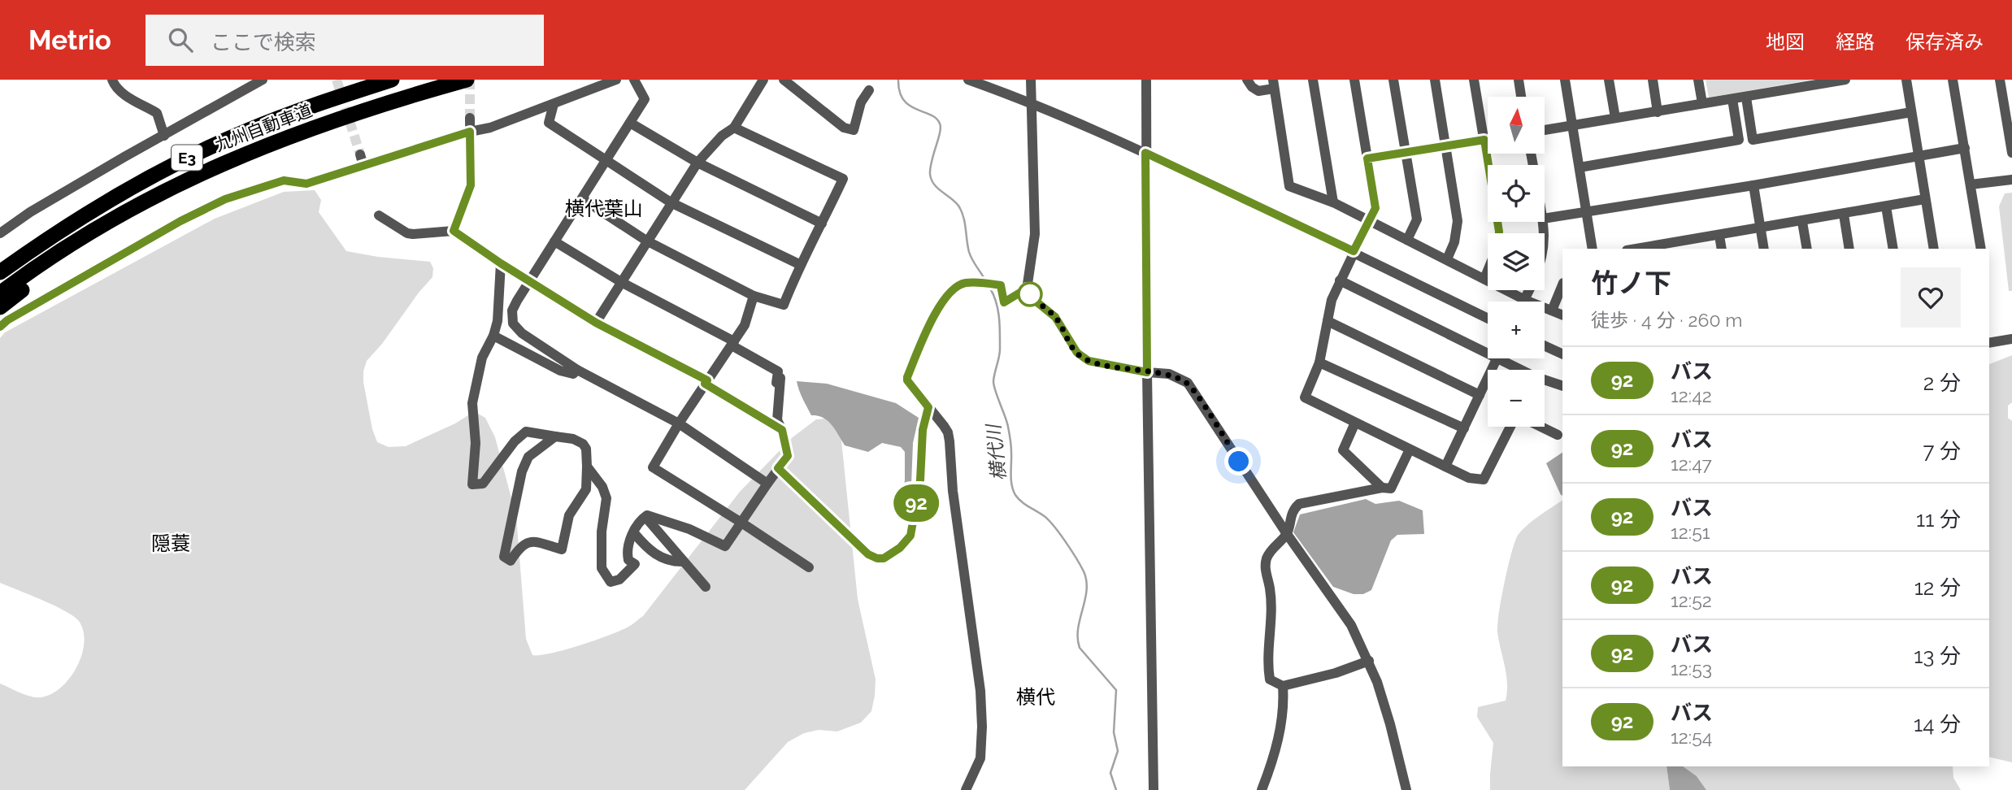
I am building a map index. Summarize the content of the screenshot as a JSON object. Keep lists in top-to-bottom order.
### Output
{
  "streets": {
    "highway": ["九州自動車道", "E3"]
  },
  "districts": ["横代葉山", "隠蓑", "横代"],
  "water": ["横代川"],
  "lines": ["bus line 92"],
  "north": "top",
  "page": {
    "header": "Metrio",
    "search": "ここで検索",
    "nav": ["地図", "経路", "保存済み"],
    "on_map": "92",
    "map_buttons": ["+", "−"],
    "heading": ["竹ノ下", "徒歩 · 4 分 · 260 m"],
    "list": [
      {
        "mark": "92",
        "name": "バス",
        "note": "12:42",
        "value": "2 分"
      },
      {
        "mark": "92",
        "name": "バス",
        "note": "12:47",
        "value": "7 分"
      },
      {
        "mark": "92",
        "name": "バス",
        "note": "12:51",
        "value": "11 分"
      },
      {
        "mark": "92",
        "name": "バス",
        "note": "12:52",
        "value": "12 分"
      },
      {
        "mark": "92",
        "name": "バス",
        "note": "12:53",
        "value": "13 分"
      },
      {
        "mark": "92",
        "name": "バス",
        "note": "12:54",
        "value": "14 分"
      }
    ]
  }
}
